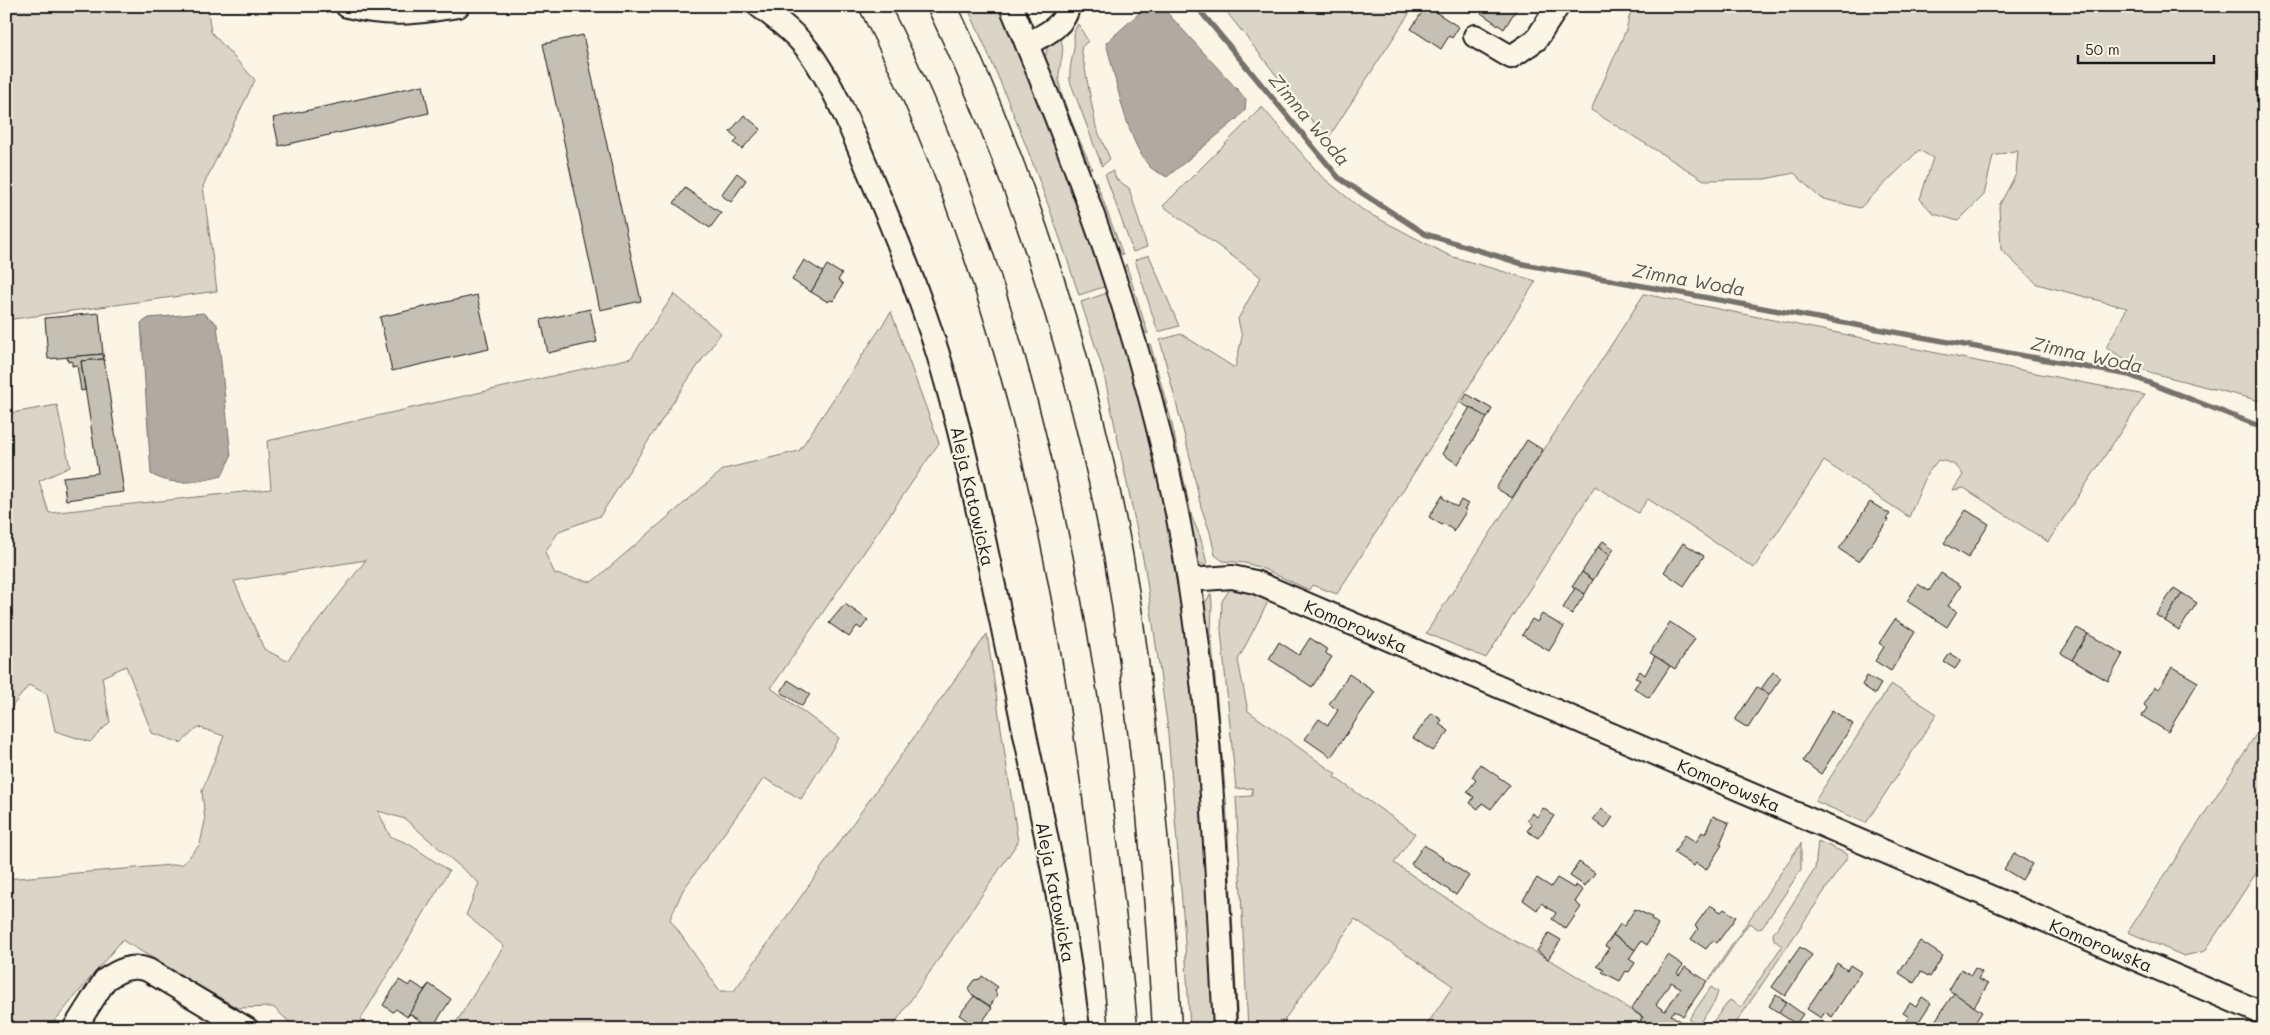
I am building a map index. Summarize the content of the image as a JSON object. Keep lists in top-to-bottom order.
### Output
{
  "streets": {
    "street": ["Aleja Katowicka", "Komorowska"]
  },
  "water": ["Zimna Woda"],
  "scale_bar": "50 m"
}
